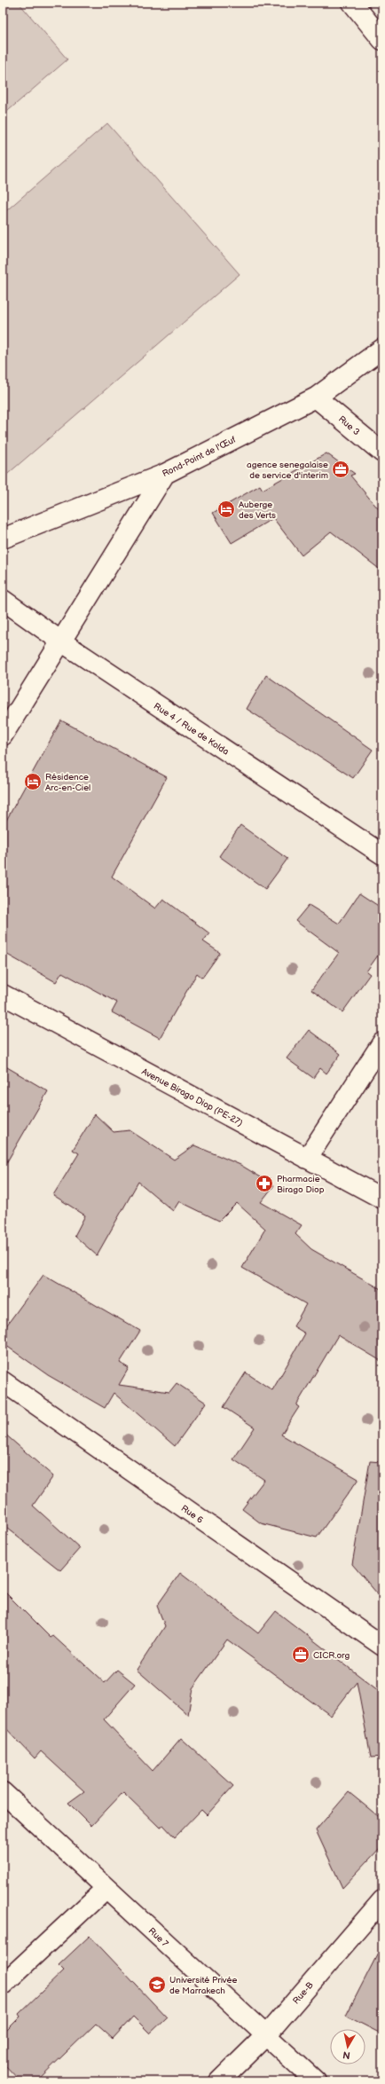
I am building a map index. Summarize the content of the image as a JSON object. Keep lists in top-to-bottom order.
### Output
{
  "streets": {
    "street": [
      "Rue 3",
      "Rond-Point de l'Œuf",
      "Rue 4 / Rue de Kolda",
      "Avenue Birago Diop (PE-27)",
      "Rue 6",
      "Rue 7",
      "Rue-B"
    ]
  },
  "crossings": [
    ["Rue 3", "Rond-Point de l'Œuf"],
    ["Rue 7", "Rue-B"]
  ],
  "places": {
    "office": ["agence senegalaise de service d'interim", "CICR.org"],
    "hotel": ["Auberge des Verts", "Résidence Arc-en-Ciel"],
    "pharmacy": ["Pharmacie Birago Diop"],
    "school or university": ["Université Privée de Marrakech"]
  },
  "north": "bottom"
}
